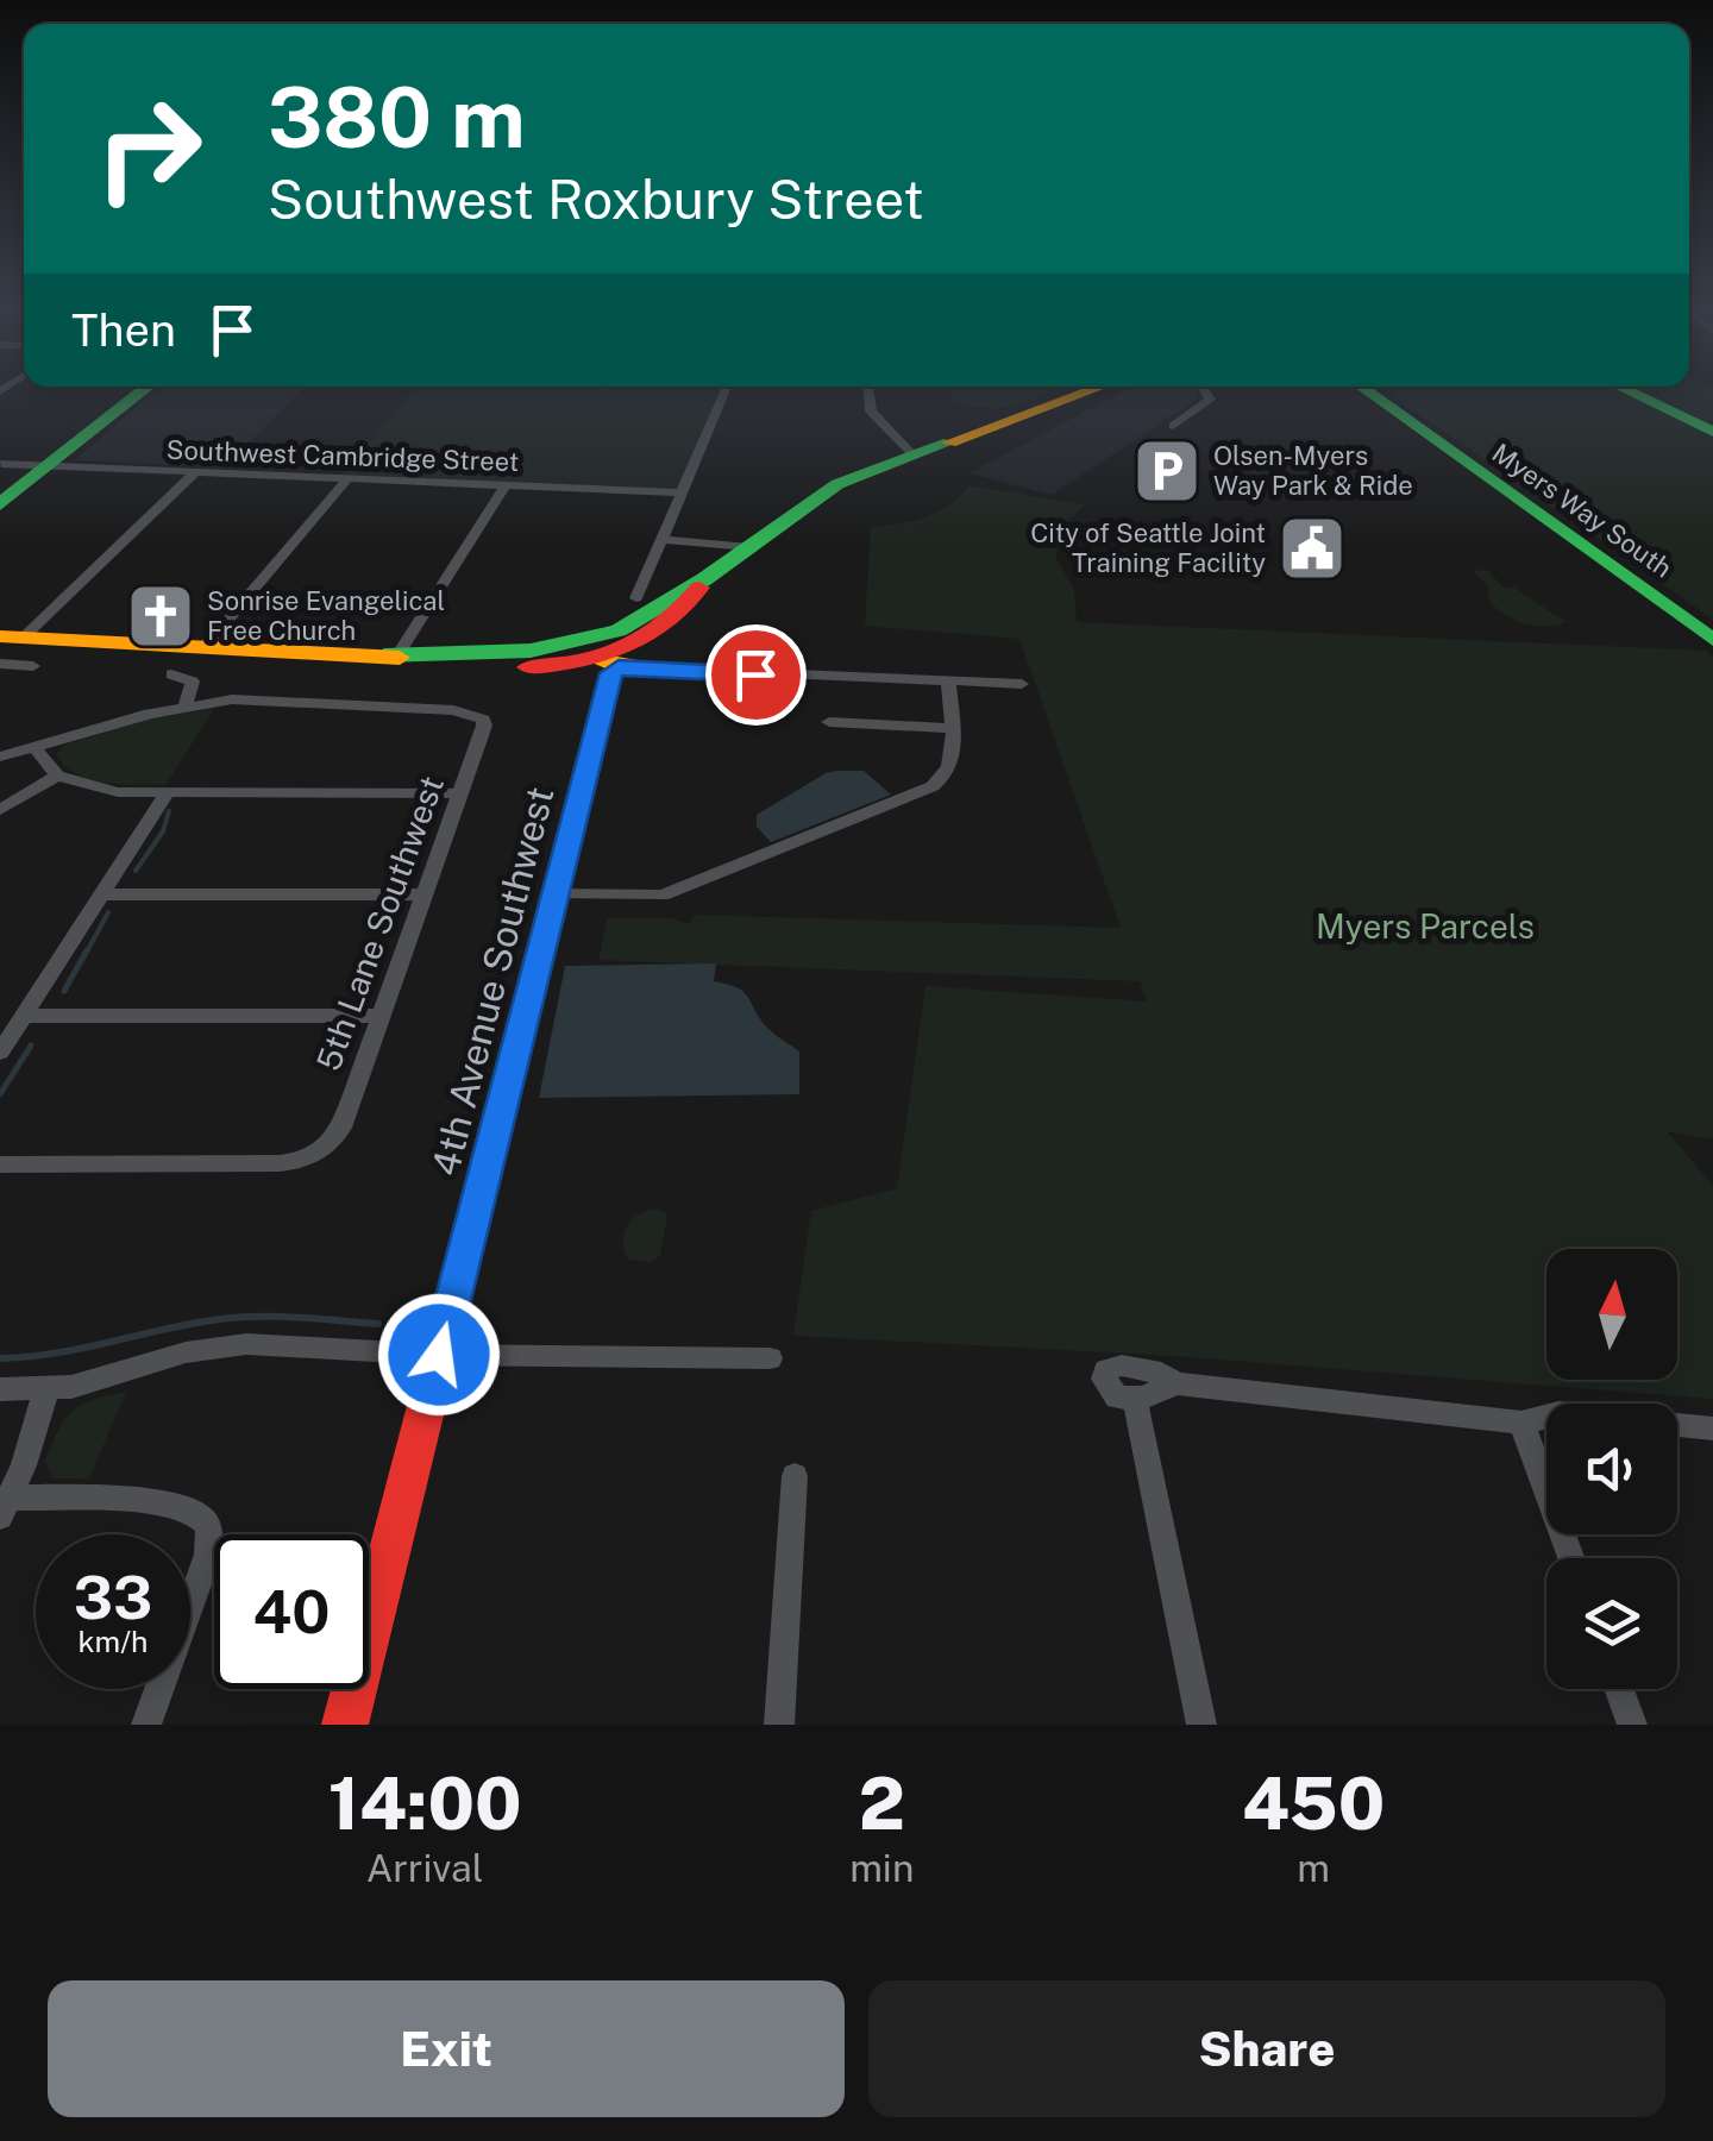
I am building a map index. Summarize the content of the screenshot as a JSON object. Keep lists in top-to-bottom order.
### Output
{
  "streets": {
    "main road": ["Myers Way South", "4th Avenue Southwest"],
    "street": ["Southwest Cambridge Street", "5th Lane Southwest"]
  },
  "parks": ["Myers Parcels"],
  "places": {
    "parking": ["Olsen-Myers Way Park & Ride"],
    "public building": ["City of Seattle Joint Training Facility"],
    "church": ["Sonrise Evangelical Free Church"]
  },
  "north": "top",
  "page": {
    "turn": ["380 m", "Southwest Roxbury Street"],
    "then": "Then",
    "speed": "33 km/h",
    "limit": "40",
    "eta": [
      "14:00",
      "Arrival",
      "2",
      "min",
      "450",
      "m"
    ],
    "buttons": ["Exit", "Share"]
  }
}
